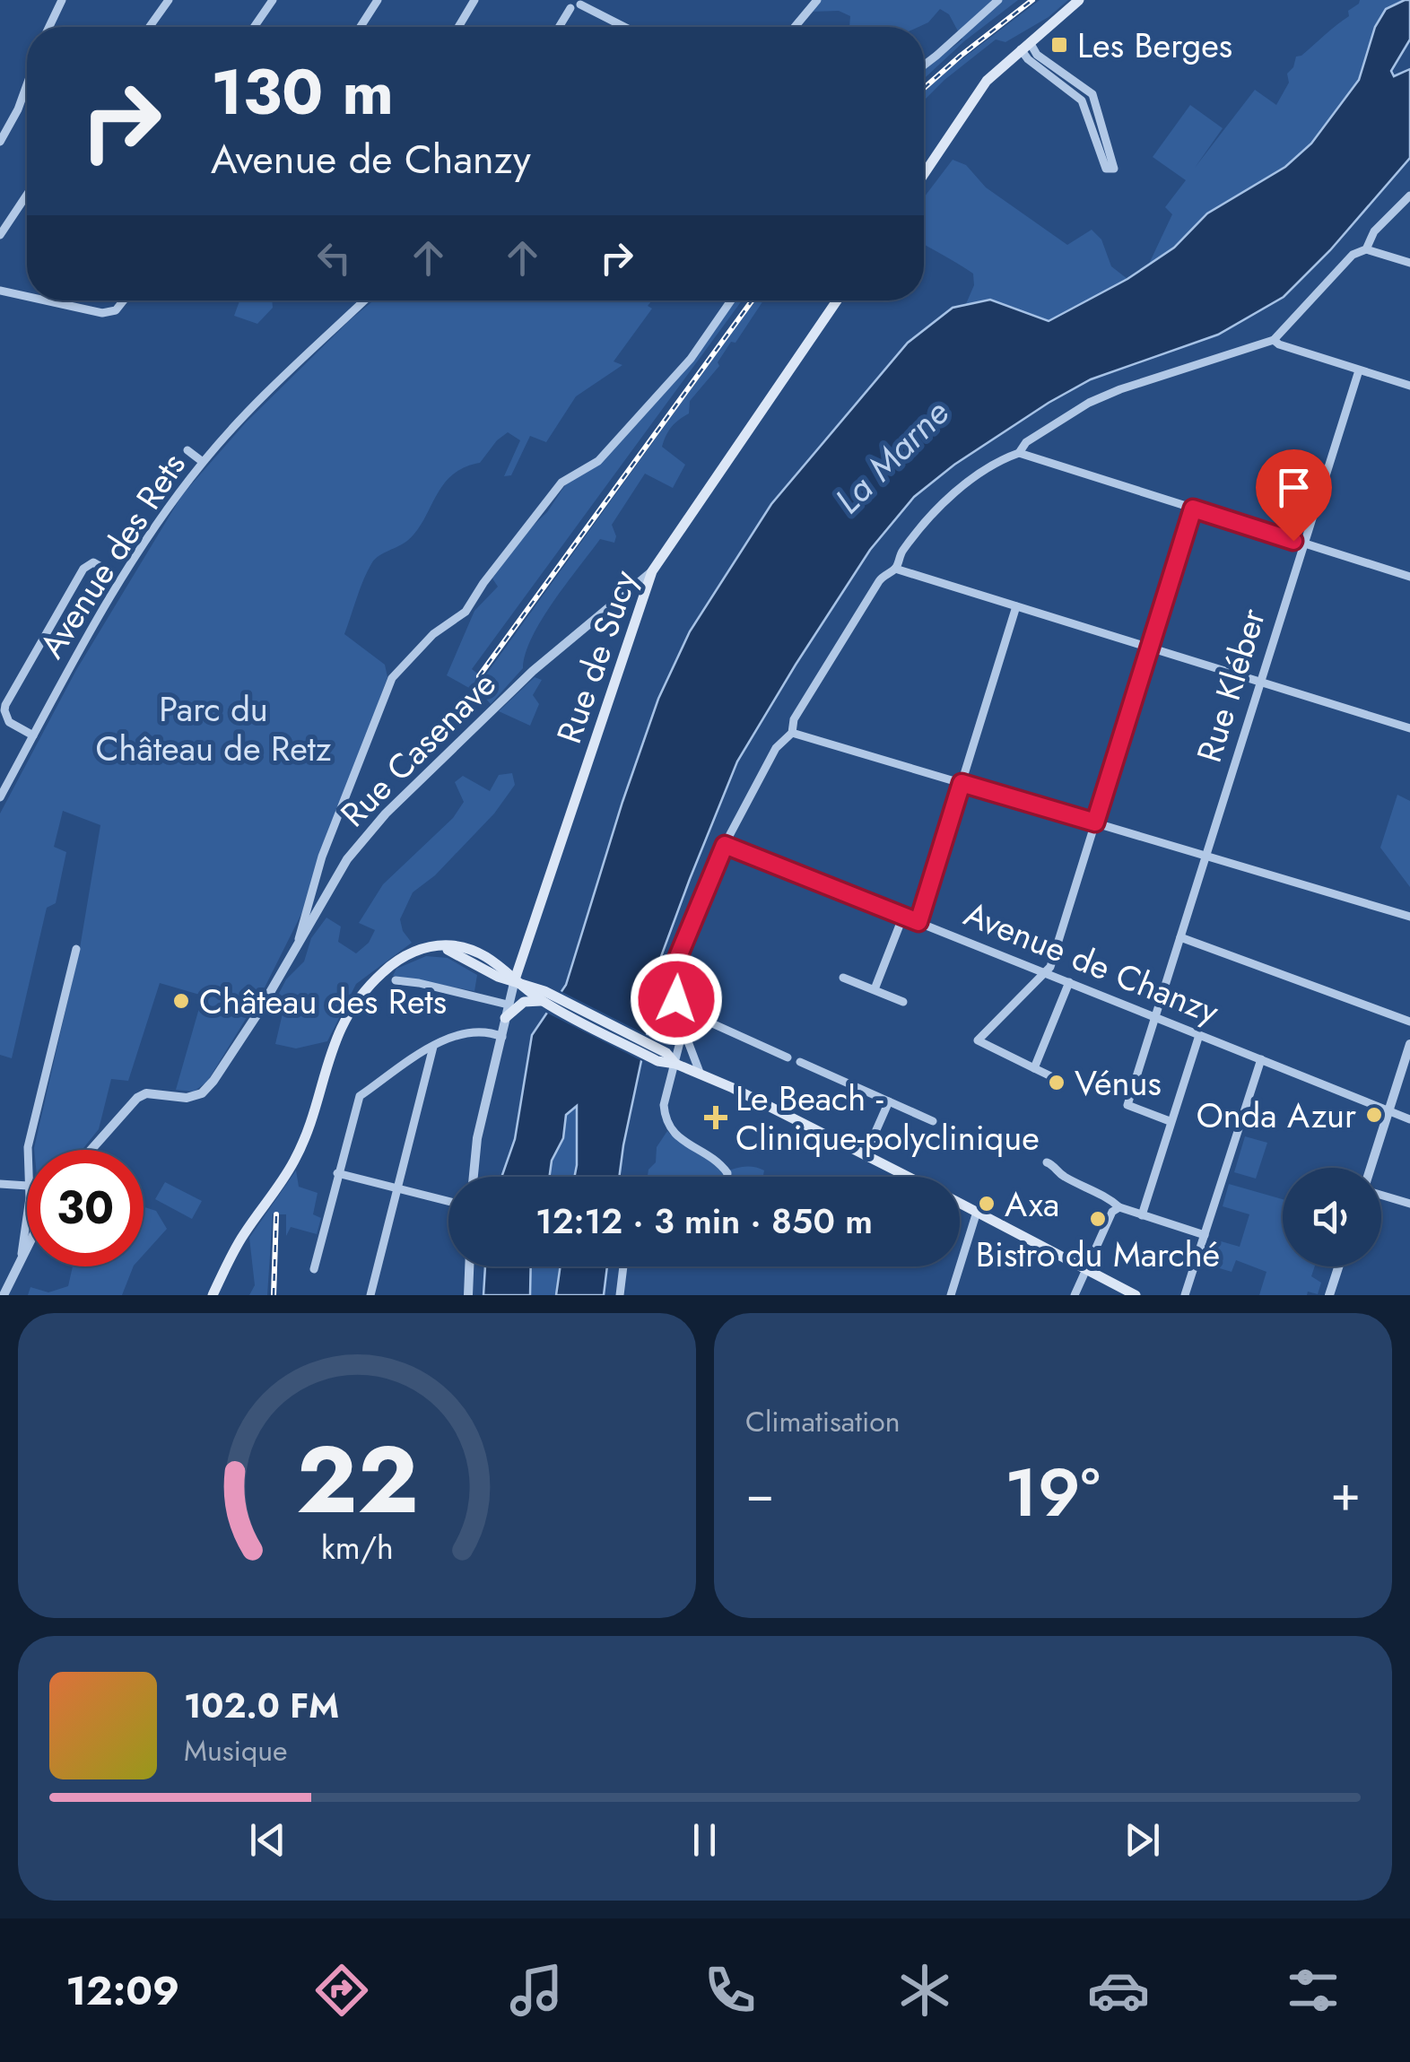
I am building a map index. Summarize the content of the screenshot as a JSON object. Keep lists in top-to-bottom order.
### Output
{
  "streets": {
    "main road": ["Rue de Sucy"],
    "street": [
      "Avenue des Rets",
      "Rue Kléber",
      "Rue Casenave",
      "Avenue de Chanzy"
    ]
  },
  "crossings": [
    ["Rue de Sucy", "Rue Casenave"],
    ["Rue Kléber", "Avenue de Chanzy"]
  ],
  "water": ["La Marne"],
  "parks": ["Parc du Château de Retz"],
  "places": {
    "transit": ["Les Berges"],
    "other": [
      "Château des Rets",
      "Vénus",
      "Onda Azur",
      "Axa",
      "Bistro du Marché"
    ],
    "health": ["Le Beach - Clinique-polyclinique"]
  },
  "page": {
    "turn": ["130 m", "Avenue de Chanzy"],
    "limit": "30",
    "trip": "12:12 · 3 min · 850 m",
    "tile": "Climatisation",
    "heat": ["−", "19°", "+"],
    "song": ["102.0 FM", "Musique"],
    "tabs": "12:09",
    "gauge": ["22", "km/h"]
  }
}
